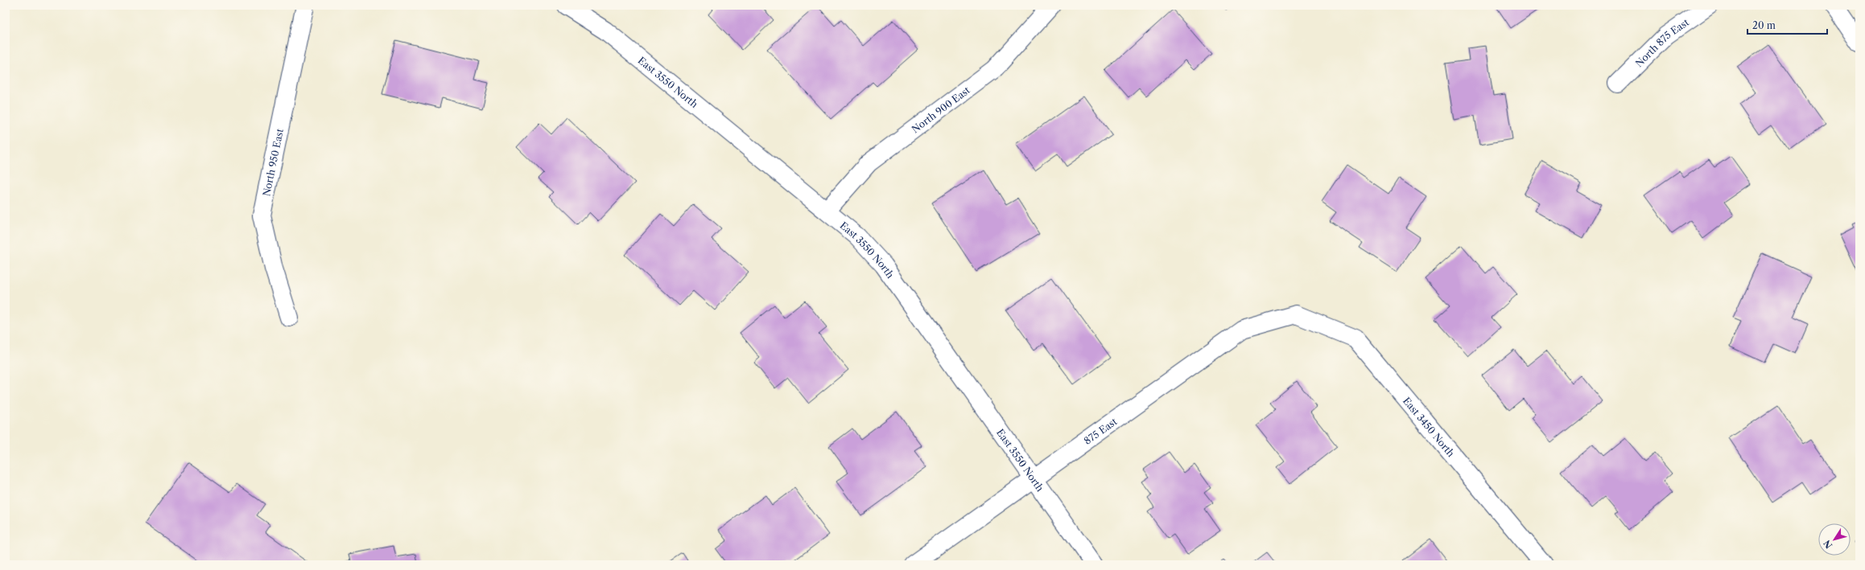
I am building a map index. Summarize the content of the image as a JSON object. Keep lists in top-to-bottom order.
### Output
{
  "streets": {
    "street": [
      "North 875 East",
      "East 3550 North",
      "North 900 East",
      "North 950 East",
      "East 3450 North",
      "875 East"
    ]
  },
  "crossings": [
    ["East 3550 North", "North 900 East"],
    ["East 3550 North", "875 East"],
    ["East 3450 North", "875 East"]
  ],
  "scale_bar": "20 m",
  "north": "bottom left"
}
